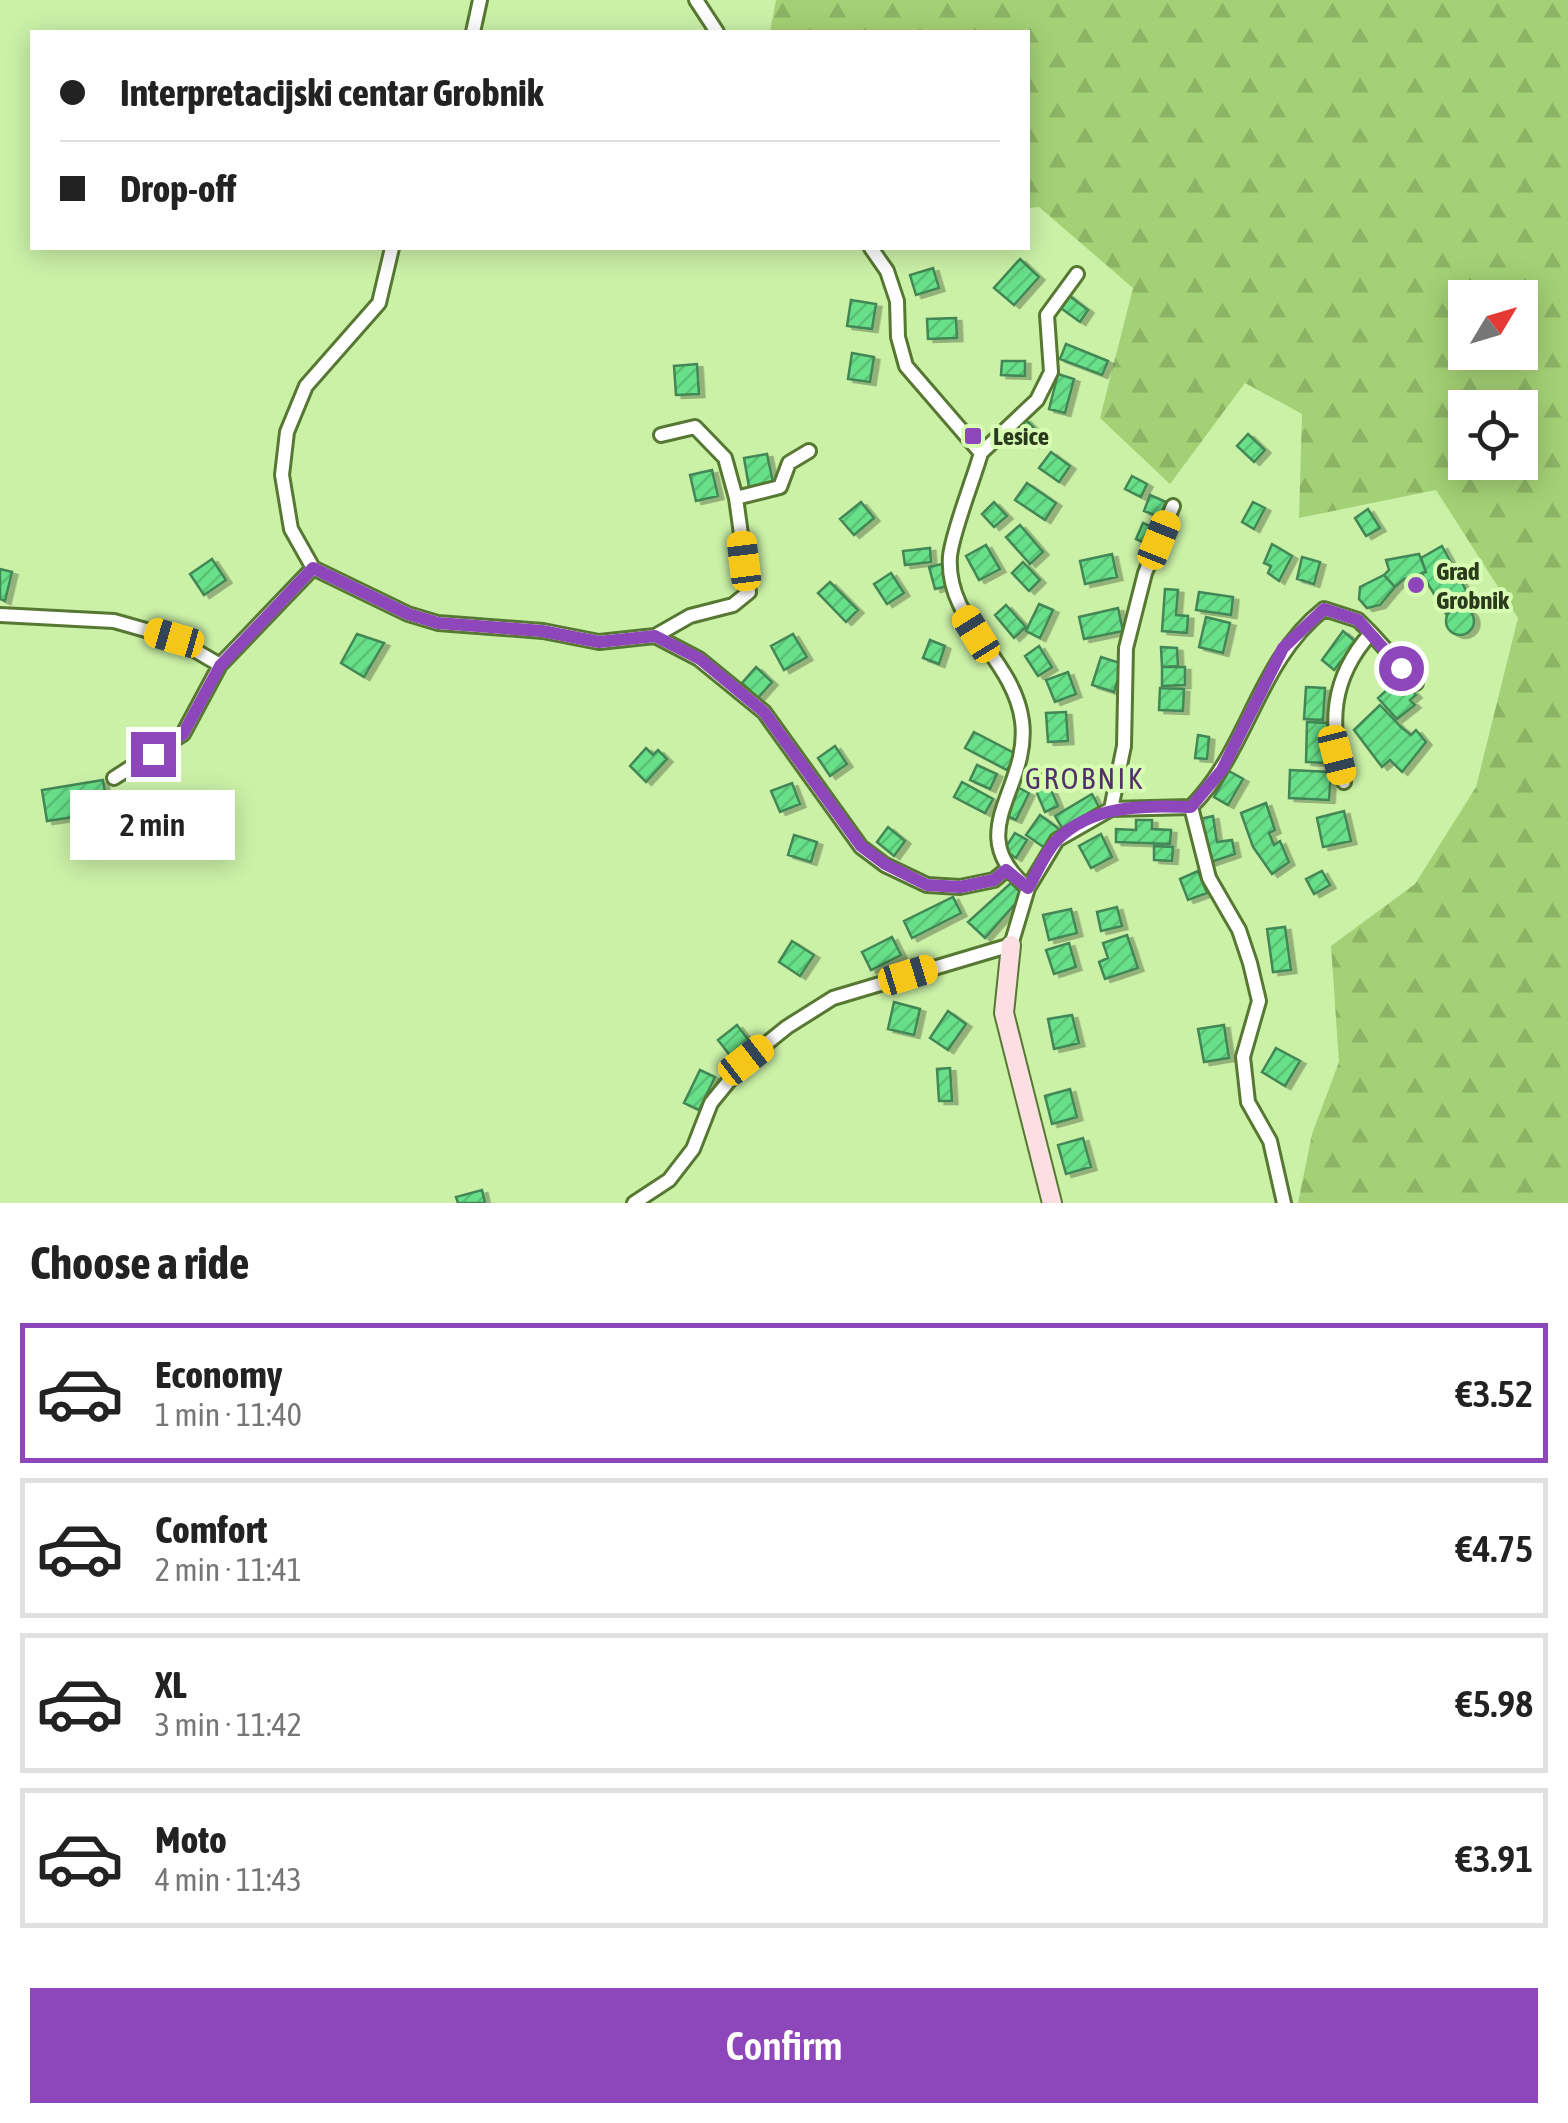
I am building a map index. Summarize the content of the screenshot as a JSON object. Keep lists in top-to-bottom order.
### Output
{
  "districts": ["GROBNIK"],
  "places": {
    "transit": ["Lesice"],
    "other": ["Grad Grobnik"]
  },
  "north": "top right",
  "page": {
    "banner": ["Interpretacijski centar Grobnik", "Drop-off"],
    "bubble": "2 min",
    "heading": "Choose a ride",
    "list": [
      {
        "name": "Economy",
        "note": "1 min · 11:40",
        "value": "€3.52"
      },
      {
        "name": "Comfort",
        "note": "2 min · 11:41",
        "value": "€4.75"
      },
      {
        "name": "XL",
        "note": "3 min · 11:42",
        "value": "€5.98"
      },
      {
        "name": "Moto",
        "note": "4 min · 11:43",
        "value": "€3.91"
      }
    ],
    "buttons": "Confirm"
  }
}
